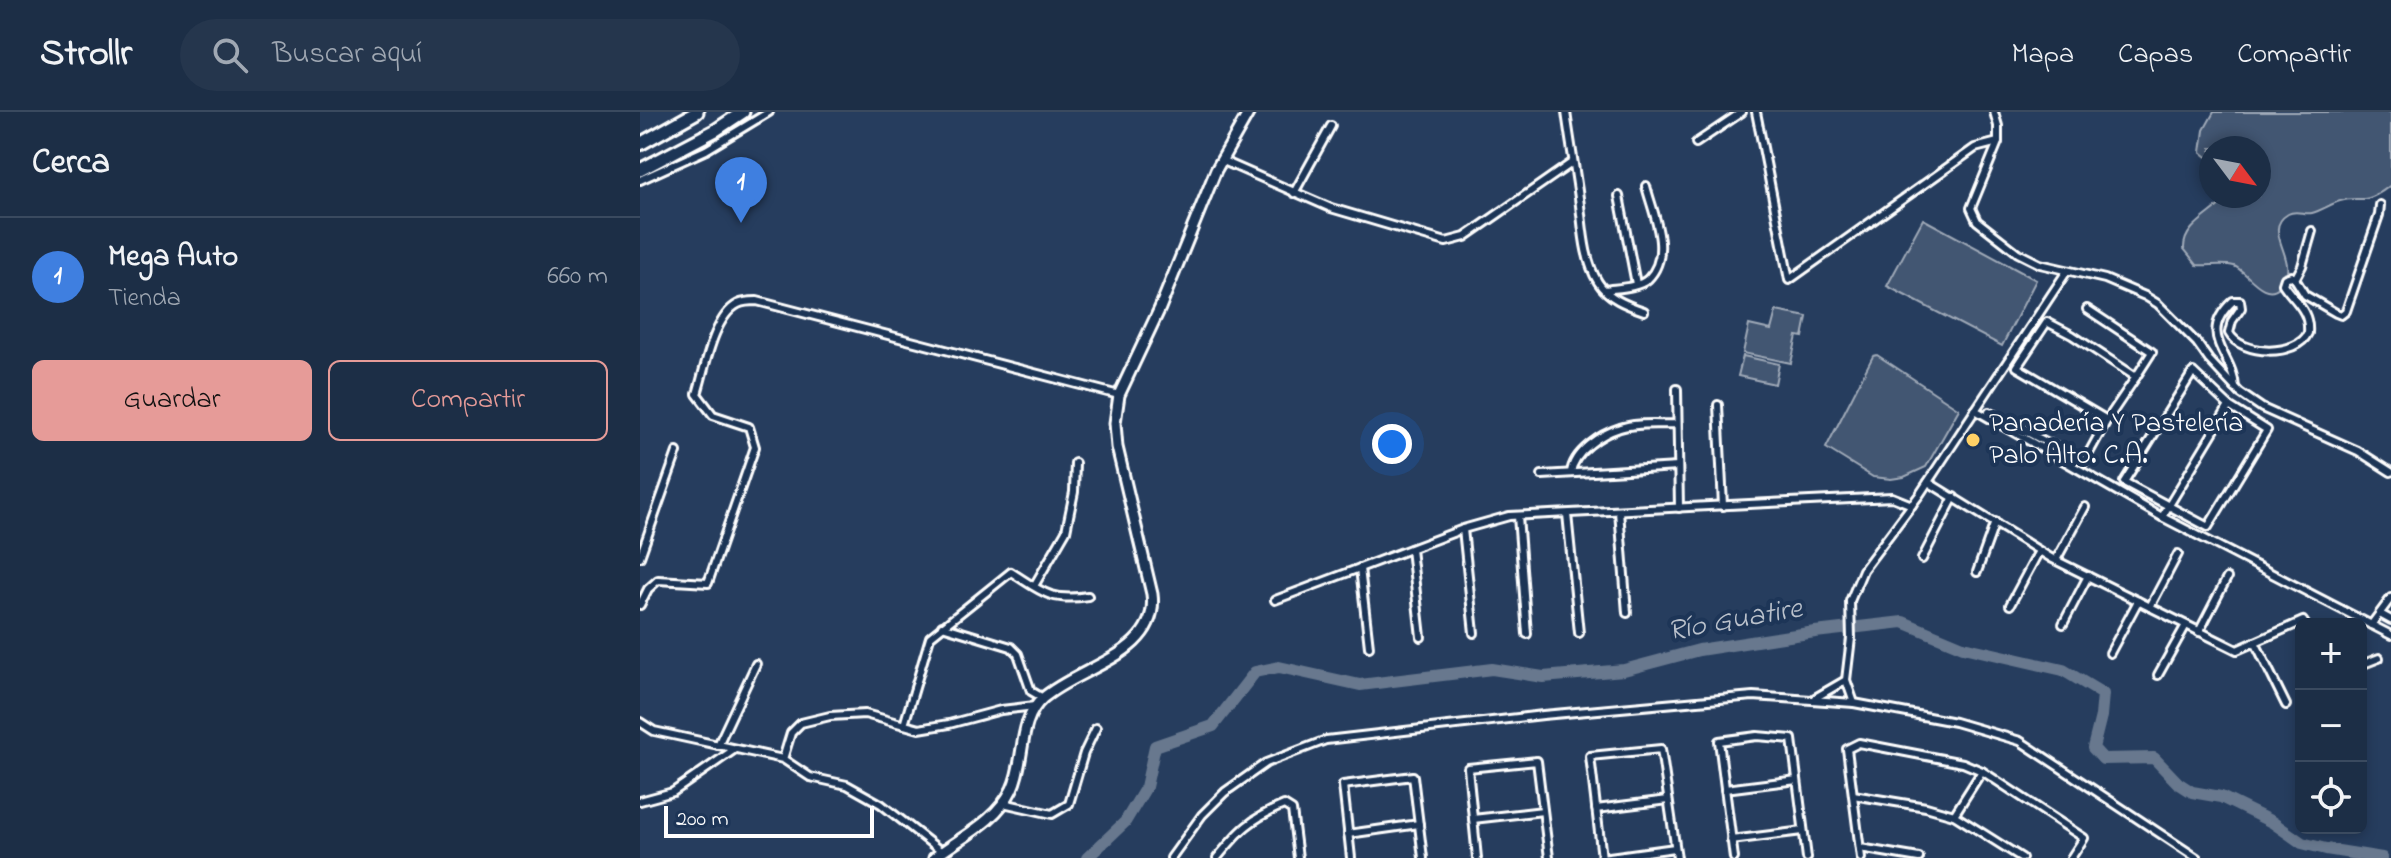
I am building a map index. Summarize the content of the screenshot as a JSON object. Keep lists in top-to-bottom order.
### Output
{
  "water": ["Río Guatire"],
  "places": ["Panadería Y Pastelería Palo Alto. C.A."],
  "scale_bar": "200 m",
  "north": "bottom right",
  "page": {
    "header": "Strollr",
    "search": "Buscar aquí",
    "nav": ["Mapa", "Capas", "Compartir"],
    "heading": "Cerca",
    "pins": "1",
    "list": [
      {
        "mark": "1",
        "name": "Mega Auto",
        "note": "Tienda",
        "value": "660 m"
      }
    ],
    "buttons": ["Guardar", "Compartir"],
    "map_buttons": ["+", "−"],
    "scale": "200 m"
  }
}
